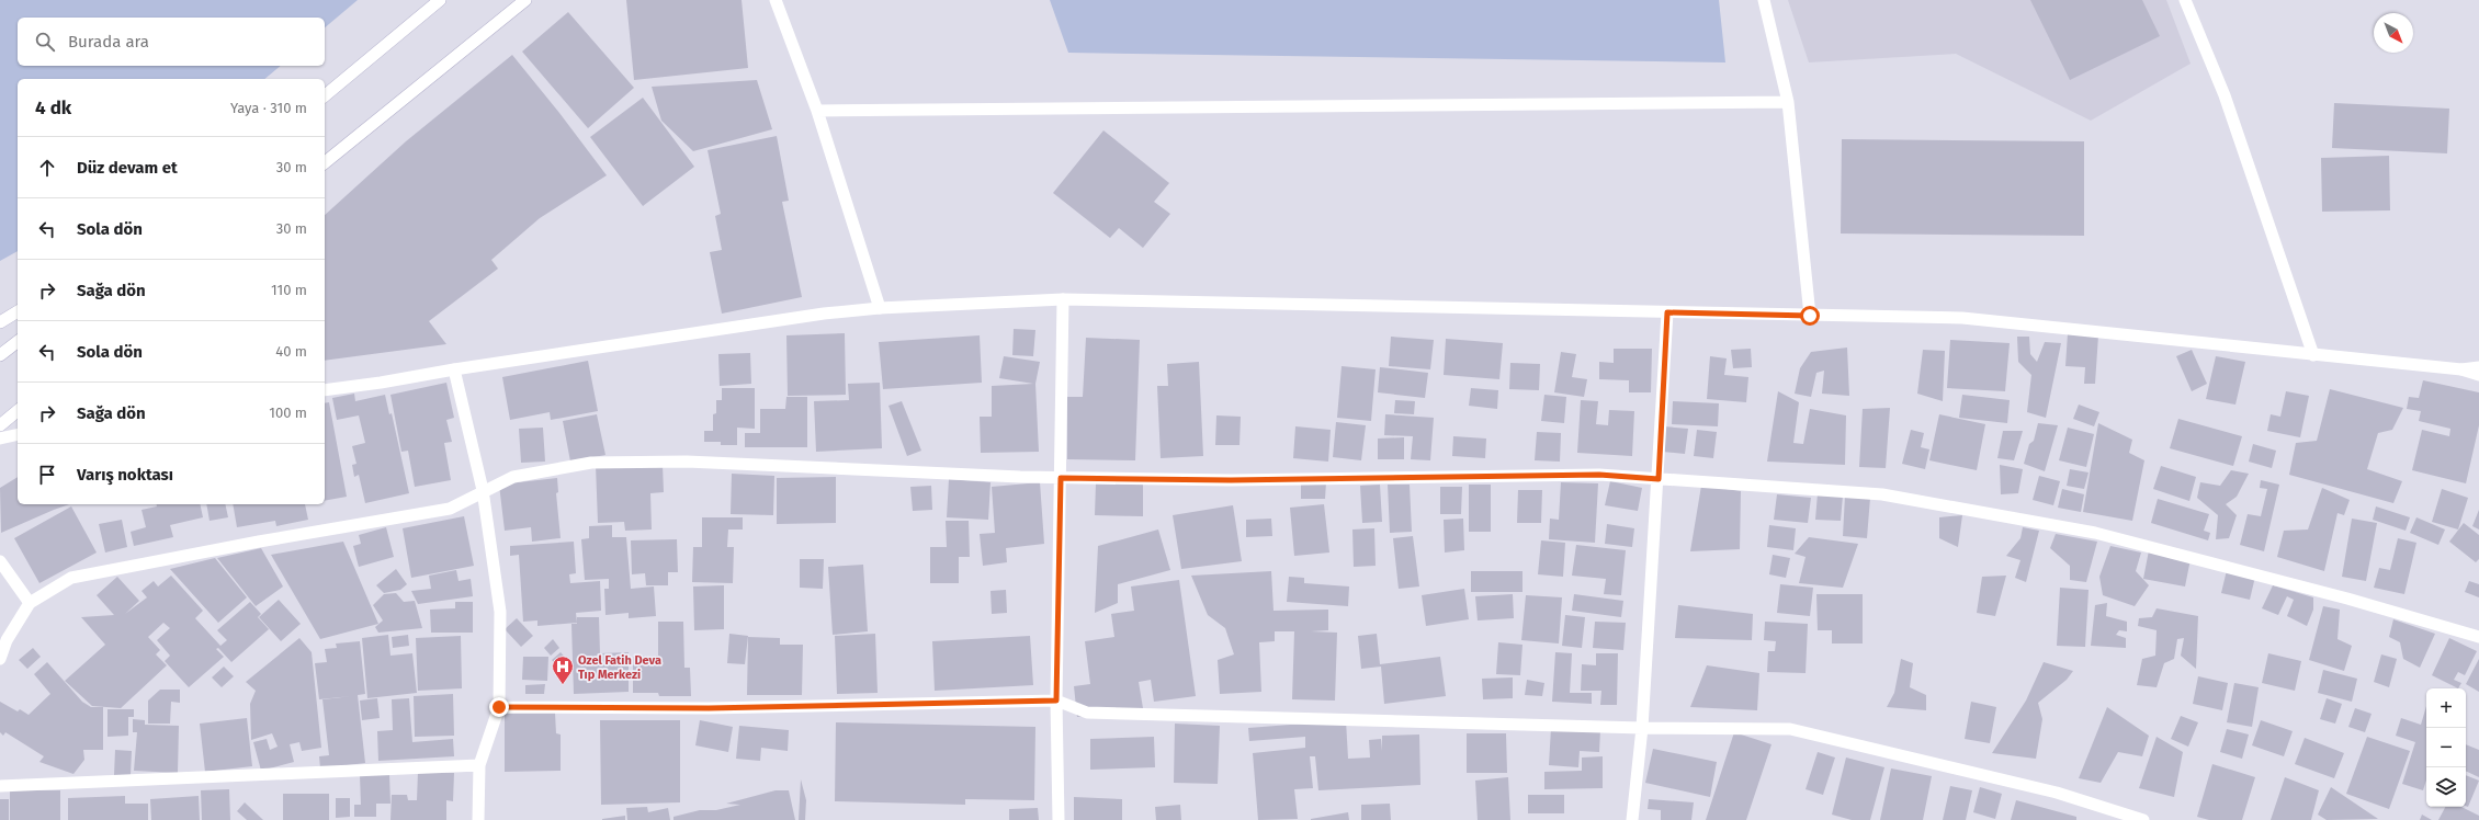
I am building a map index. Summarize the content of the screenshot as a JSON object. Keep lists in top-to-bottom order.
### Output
{
  "places": {
    "hospital": ["Ozel Fatih Deva Tıp Merkezi"]
  },
  "north": "bottom right",
  "page": {
    "search": "Burada ara",
    "heading": ["4 dk", "Yaya · 310 m"],
    "list": [
      ["Düz devam et", "30 m"],
      ["Sola dön", "30 m"],
      ["Sağa dön", "110 m"],
      ["Sola dön", "40 m"],
      ["Sağa dön", "100 m"],
      "Varış noktası"
    ],
    "map_buttons": ["+", "−"]
  }
}
